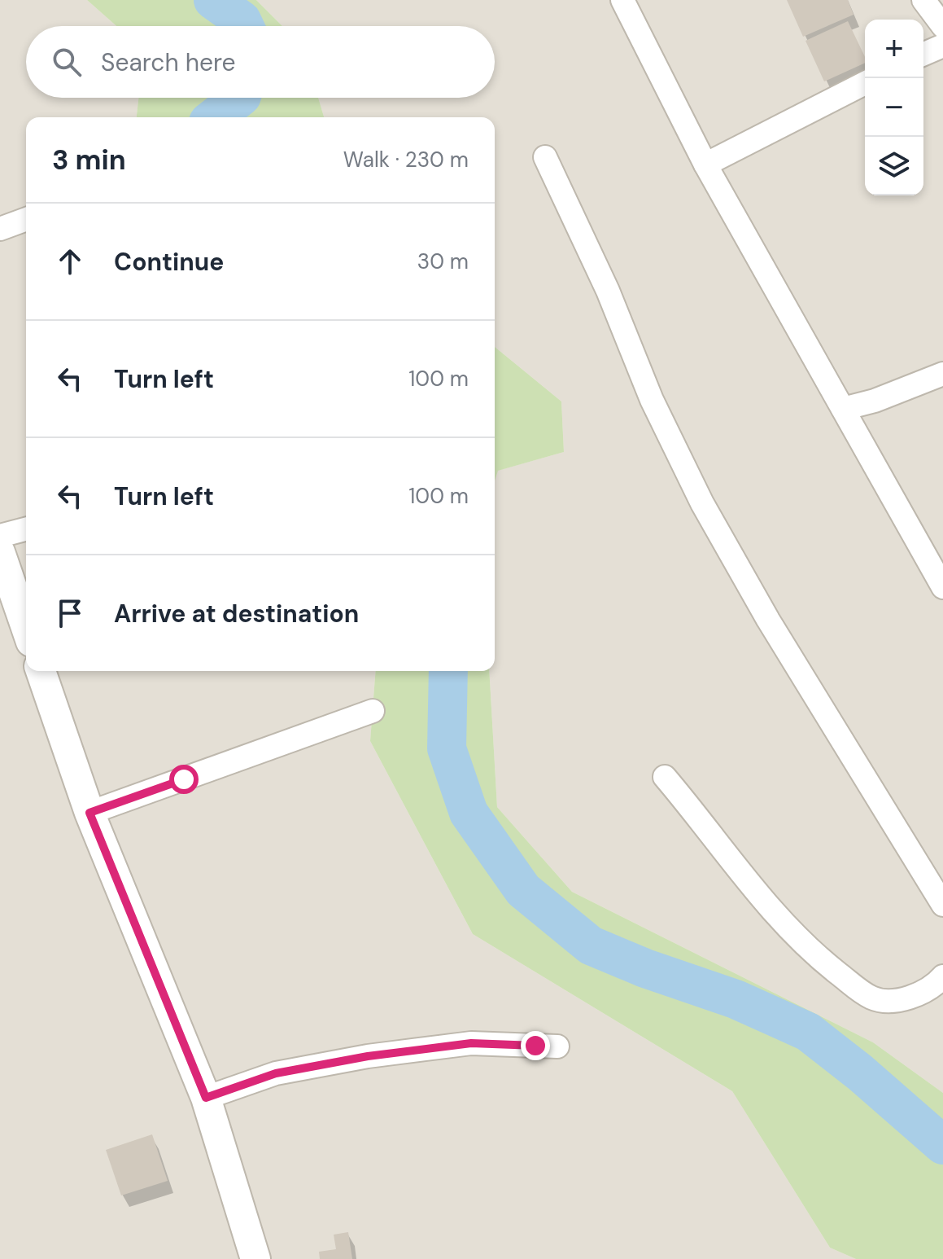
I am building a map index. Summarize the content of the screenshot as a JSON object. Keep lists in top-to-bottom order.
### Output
{
  "page": {
    "map_buttons": ["+", "−"],
    "search": "Search here",
    "heading": ["3 min", "Walk · 230 m"],
    "list": [
      ["Continue", "30 m"],
      ["Turn left", "100 m"],
      ["Turn left", "100 m"],
      "Arrive at destination"
    ]
  }
}
